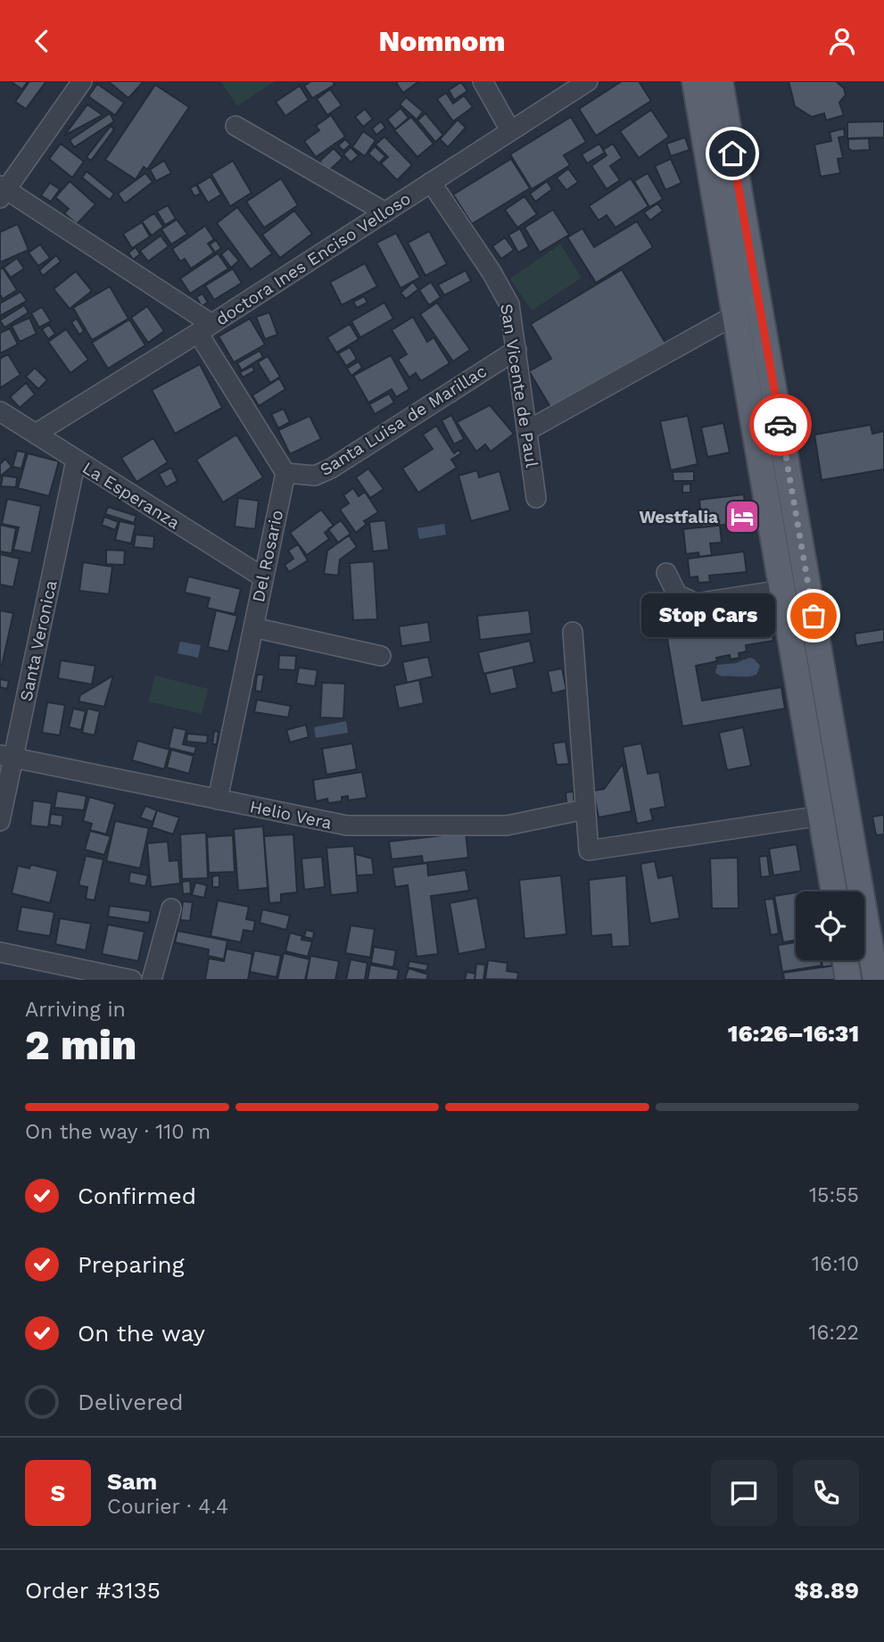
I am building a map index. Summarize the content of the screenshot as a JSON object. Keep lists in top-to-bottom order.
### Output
{
  "streets": {
    "street": [
      "doctora Ines Enciso Velloso",
      "San Vicente de Paul",
      "Santa Luisa de Marillac",
      "La Esperanza",
      "Del Rosario",
      "Santa Veronica",
      "Helio Vera"
    ]
  },
  "crossings": [
    ["doctora Ines Enciso Velloso", "San Vicente de Paul"],
    ["doctora Ines Enciso Velloso", "La Esperanza"],
    ["San Vicente de Paul", "Santa Luisa de Marillac"],
    ["Santa Luisa de Marillac", "Del Rosario"],
    ["La Esperanza", "Del Rosario"],
    ["La Esperanza", "Santa Veronica"],
    ["Del Rosario", "Helio Vera"],
    ["Santa Veronica", "Helio Vera"]
  ],
  "places": {
    "hotel": ["Westfalia"],
    "other": ["Stop Cars"]
  },
  "page": {
    "header": "Nomnom",
    "bubble": "Stop Cars",
    "heading": ["2 min", "Arriving in", "16:26–16:31"],
    "panel": [
      "Sam",
      "Courier · 4.4",
      "Order #3135",
      "$8.89"
    ],
    "bar": "On the way · 110 m",
    "list": [
      ["Confirmed", "15:55"],
      ["Preparing", "16:10"],
      ["On the way", "16:22"],
      "Delivered"
    ],
    "round": "S"
  }
}
